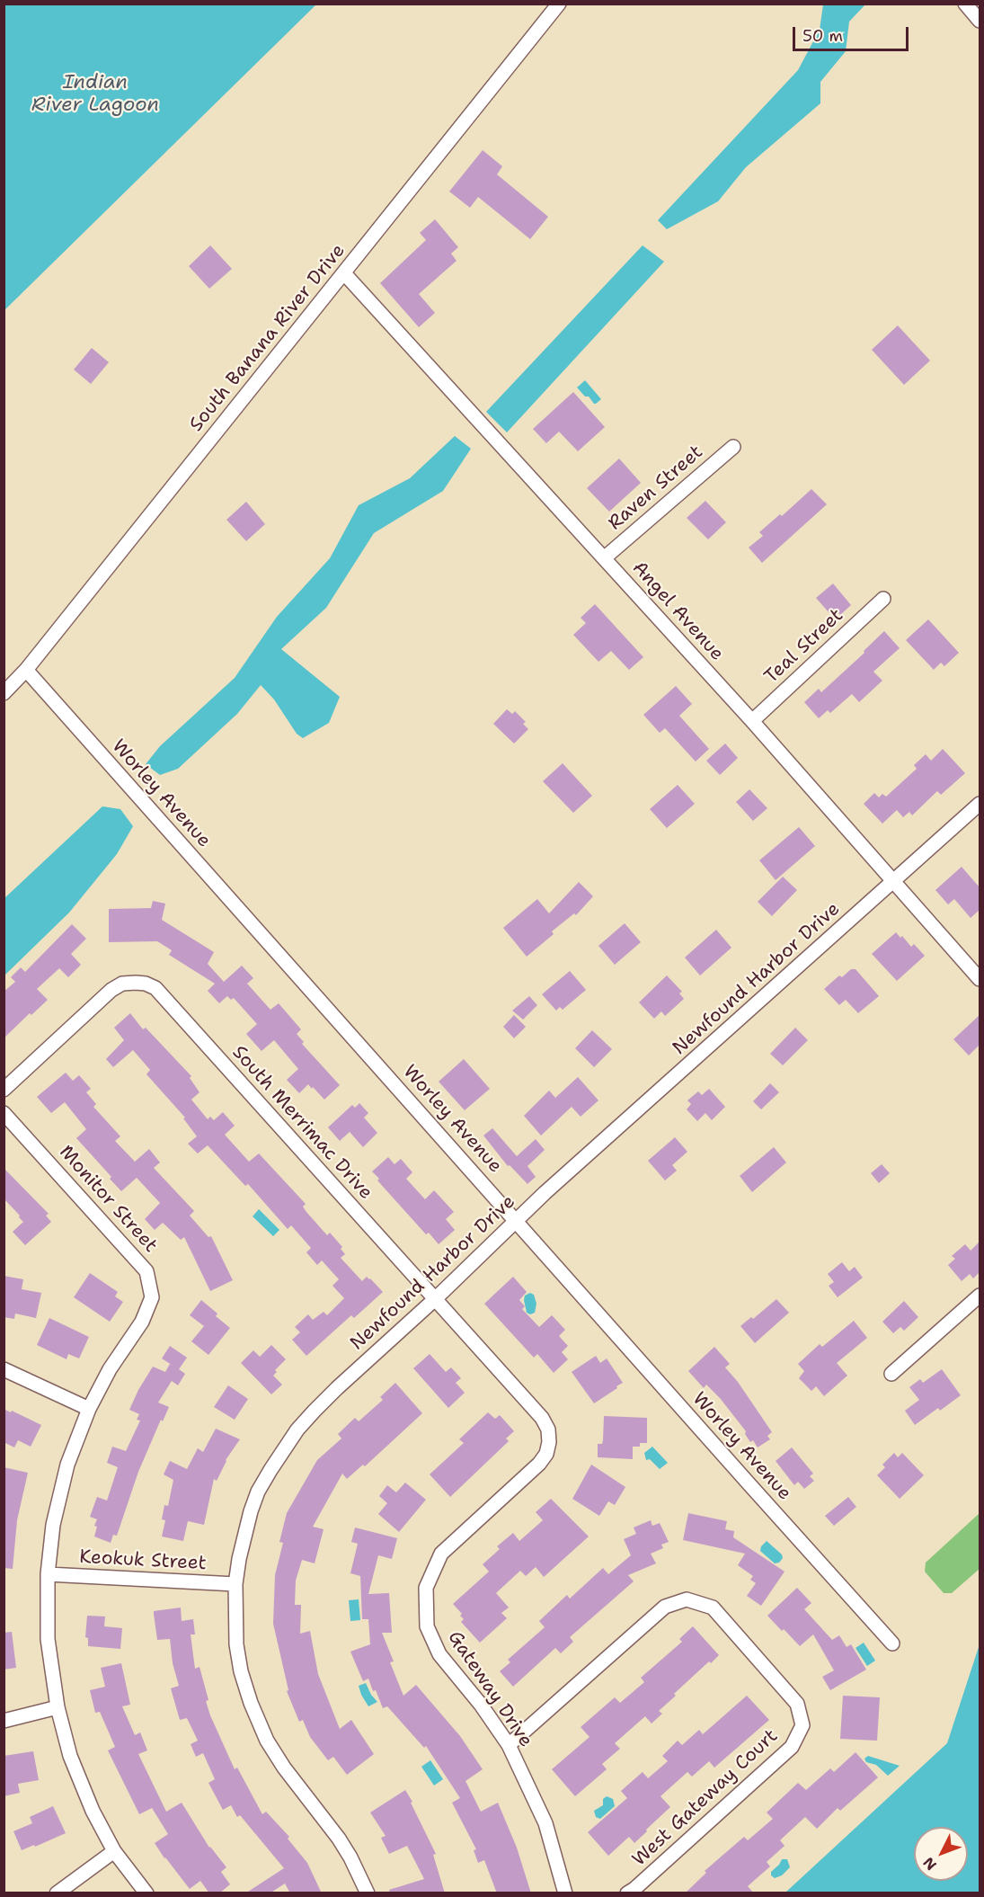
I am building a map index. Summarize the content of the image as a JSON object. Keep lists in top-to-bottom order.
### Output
{
  "streets": {
    "street": [
      "South Banana River Drive",
      "Raven Street",
      "Angel Avenue",
      "Teal Street",
      "Worley Avenue",
      "Newfound Harbor Drive",
      "South Merrimac Drive",
      "Monitor Street",
      "Keokuk Street",
      "Gateway Drive",
      "West Gateway Court"
    ]
  },
  "crossings": [
    ["South Banana River Drive", "Angel Avenue"],
    ["South Banana River Drive", "Worley Avenue"],
    ["Raven Street", "Angel Avenue"],
    ["Angel Avenue", "Teal Street"],
    ["Angel Avenue", "Newfound Harbor Drive"],
    ["Worley Avenue", "Newfound Harbor Drive"],
    ["Newfound Harbor Drive", "South Merrimac Drive"],
    ["Newfound Harbor Drive", "Keokuk Street"],
    ["Newfound Harbor Drive", "Gateway Drive"],
    ["South Merrimac Drive", "Gateway Drive"],
    ["Monitor Street", "Keokuk Street"],
    ["Gateway Drive", "West Gateway Court"]
  ],
  "water": ["Indian River Lagoon"],
  "scale_bar": "50 m",
  "north": "bottom left"
}
